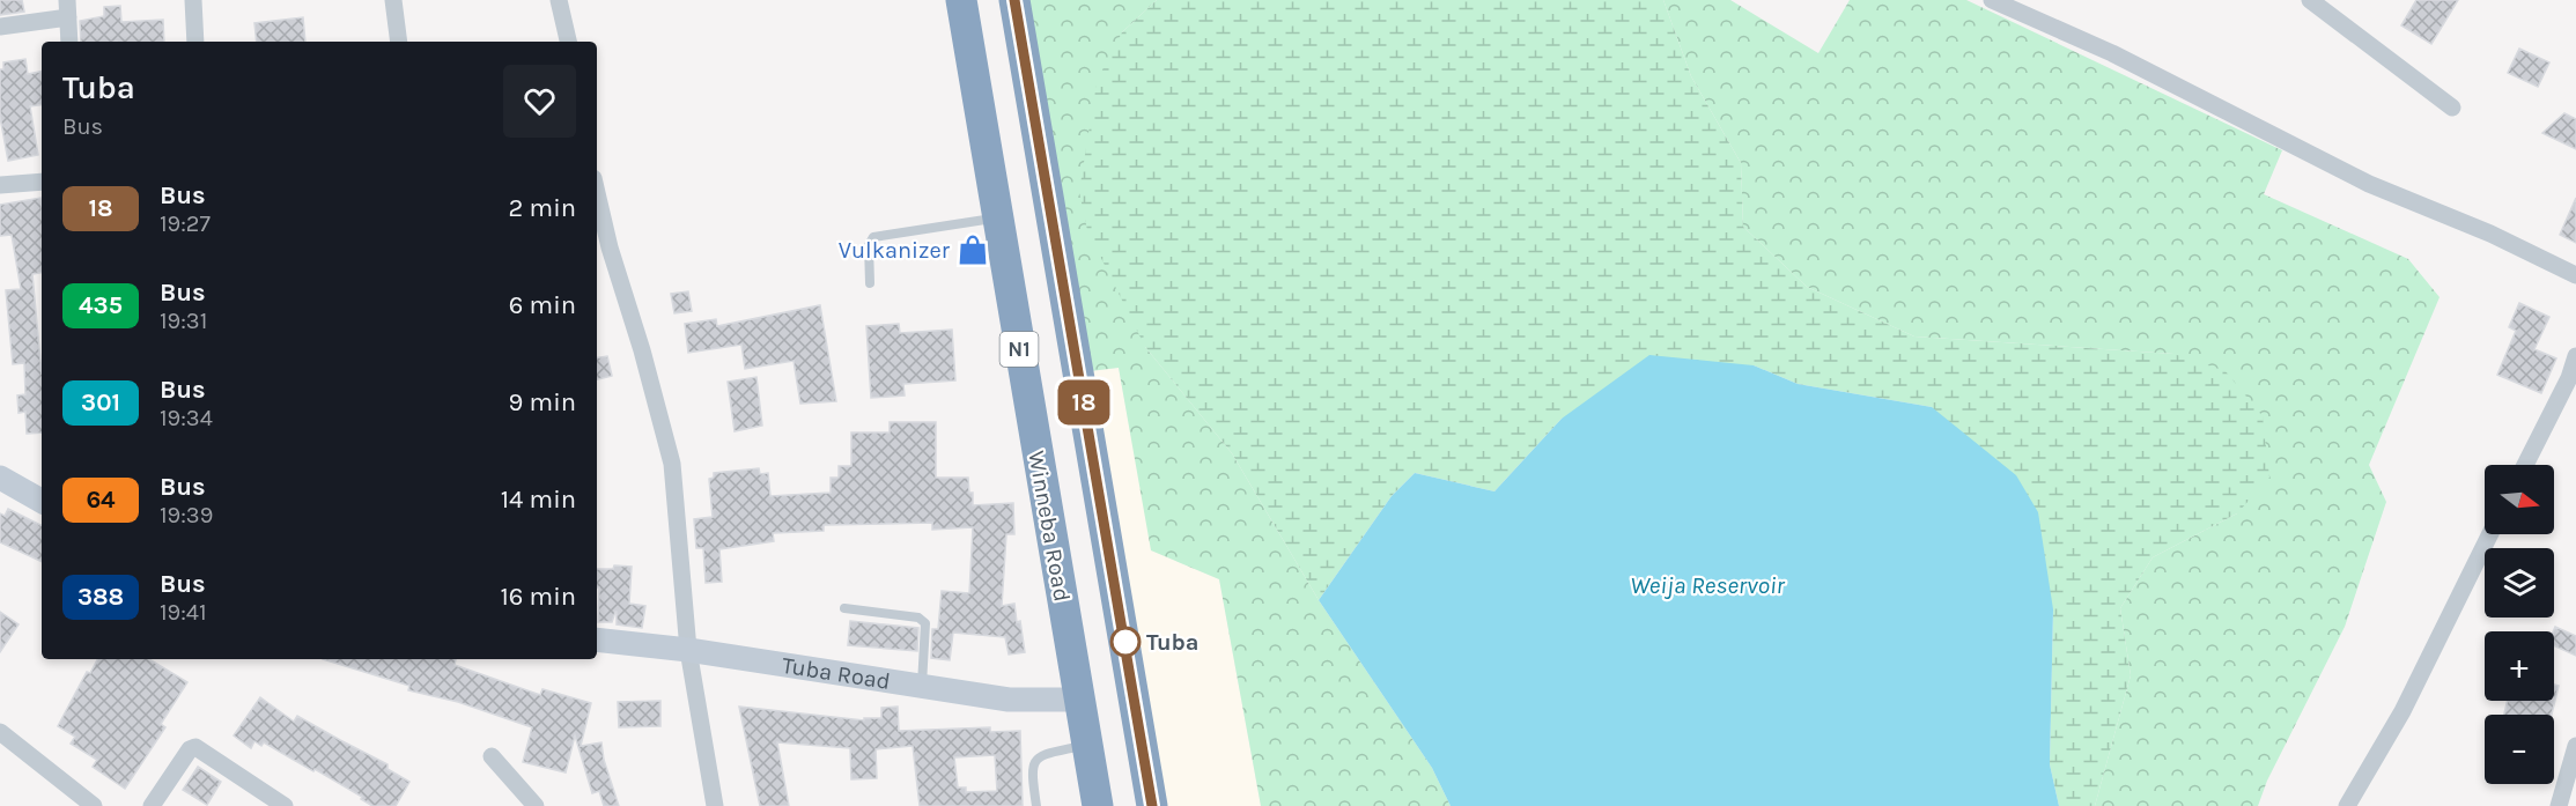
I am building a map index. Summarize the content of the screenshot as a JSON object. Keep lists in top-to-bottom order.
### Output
{
  "streets": {
    "highway": ["N1", "Winneba Road"],
    "street": ["Tuba Road"]
  },
  "crossings": [
    ["Winneba Road", "Tuba Road"]
  ],
  "water": ["Weija Reservoir"],
  "places": {
    "shop": ["Vulkanizer"],
    "other": ["Tuba"]
  },
  "lines": ["bus line 18"],
  "north": "right",
  "page": {
    "on_map": "18",
    "heading": ["Tuba", "Bus"],
    "list": [
      {
        "mark": "18",
        "name": "Bus",
        "note": "19:27",
        "value": "2 min"
      },
      {
        "mark": "435",
        "name": "Bus",
        "note": "19:31",
        "value": "6 min"
      },
      {
        "mark": "301",
        "name": "Bus",
        "note": "19:34",
        "value": "9 min"
      },
      {
        "mark": "64",
        "name": "Bus",
        "note": "19:39",
        "value": "14 min"
      },
      {
        "mark": "388",
        "name": "Bus",
        "note": "19:41",
        "value": "16 min"
      }
    ],
    "map_buttons": ["+", "−"]
  }
}
